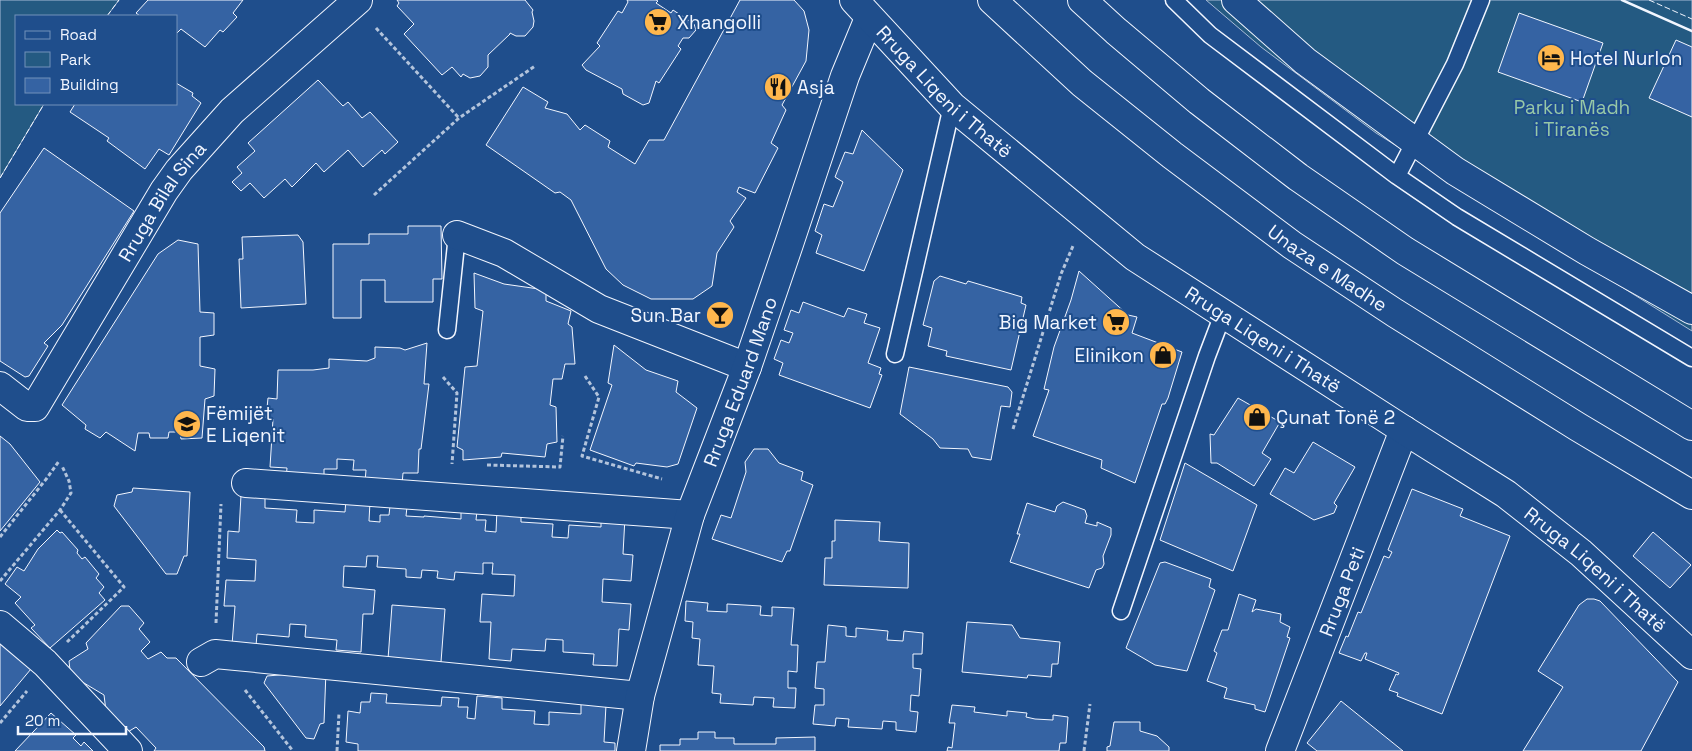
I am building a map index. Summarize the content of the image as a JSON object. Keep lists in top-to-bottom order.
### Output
{
  "streets": {
    "main road": [
      "Rruga Liqeni i Thatë",
      "Rruga Bilal Sina",
      "Unaza e Madhe",
      "Rruga Eduard Mano",
      "Rruga Peti"
    ]
  },
  "crossings": [
    ["Rruga Liqeni i Thatë", "Rruga Eduard Mano"],
    ["Rruga Liqeni i Thatë", "Rruga Peti"]
  ],
  "parks": ["Parku i Madh i Tiranës"],
  "places": {
    "supermarket": ["Xhangolli", "Big Market"],
    "hotel": ["Hotel Nurlon"],
    "restaurant": ["Asja"],
    "bar": ["Sun Bar"],
    "shop": ["Elinikon", "Çunat Tonë 2"],
    "school or university": ["Fëmijët E Liqenit"]
  },
  "legend": ["Road", "Park", "Building"],
  "scale_bar": "20 m"
}
